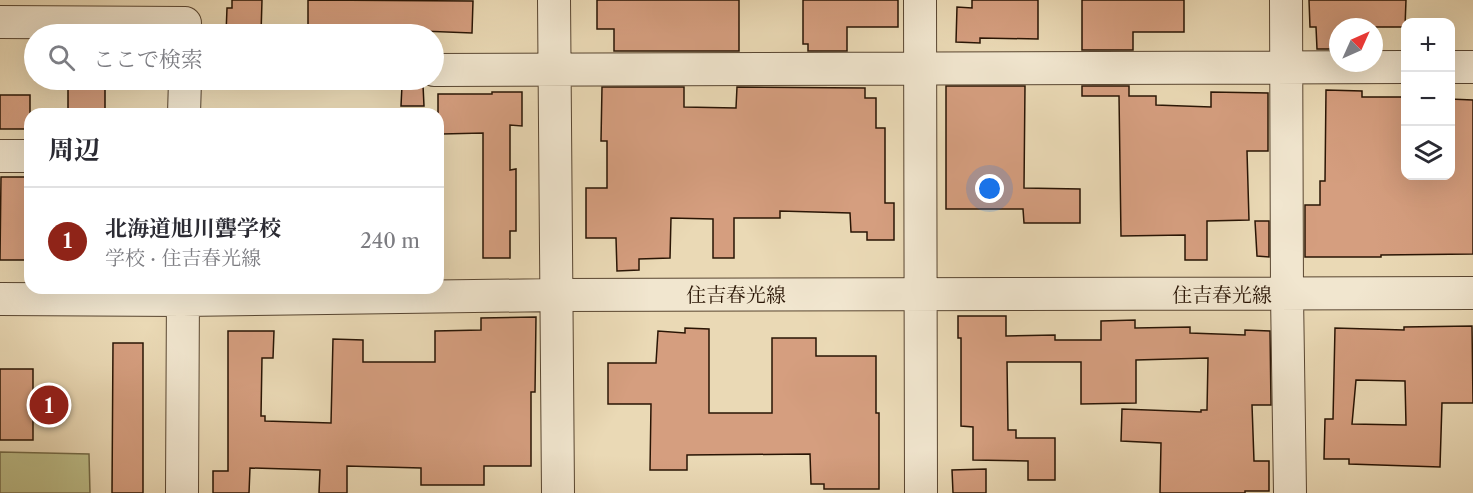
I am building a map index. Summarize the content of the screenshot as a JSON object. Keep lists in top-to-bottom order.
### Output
{
  "streets": {
    "street": ["住吉春光線"]
  },
  "north": "top right",
  "page": {
    "map_buttons": ["+", "−"],
    "search": "ここで検索",
    "heading": "周辺",
    "list": [
      {
        "mark": "1",
        "name": "北海道旭川聾学校",
        "note": "学校 · 住吉春光線",
        "value": "240 m"
      }
    ],
    "pins": "1"
  }
}
